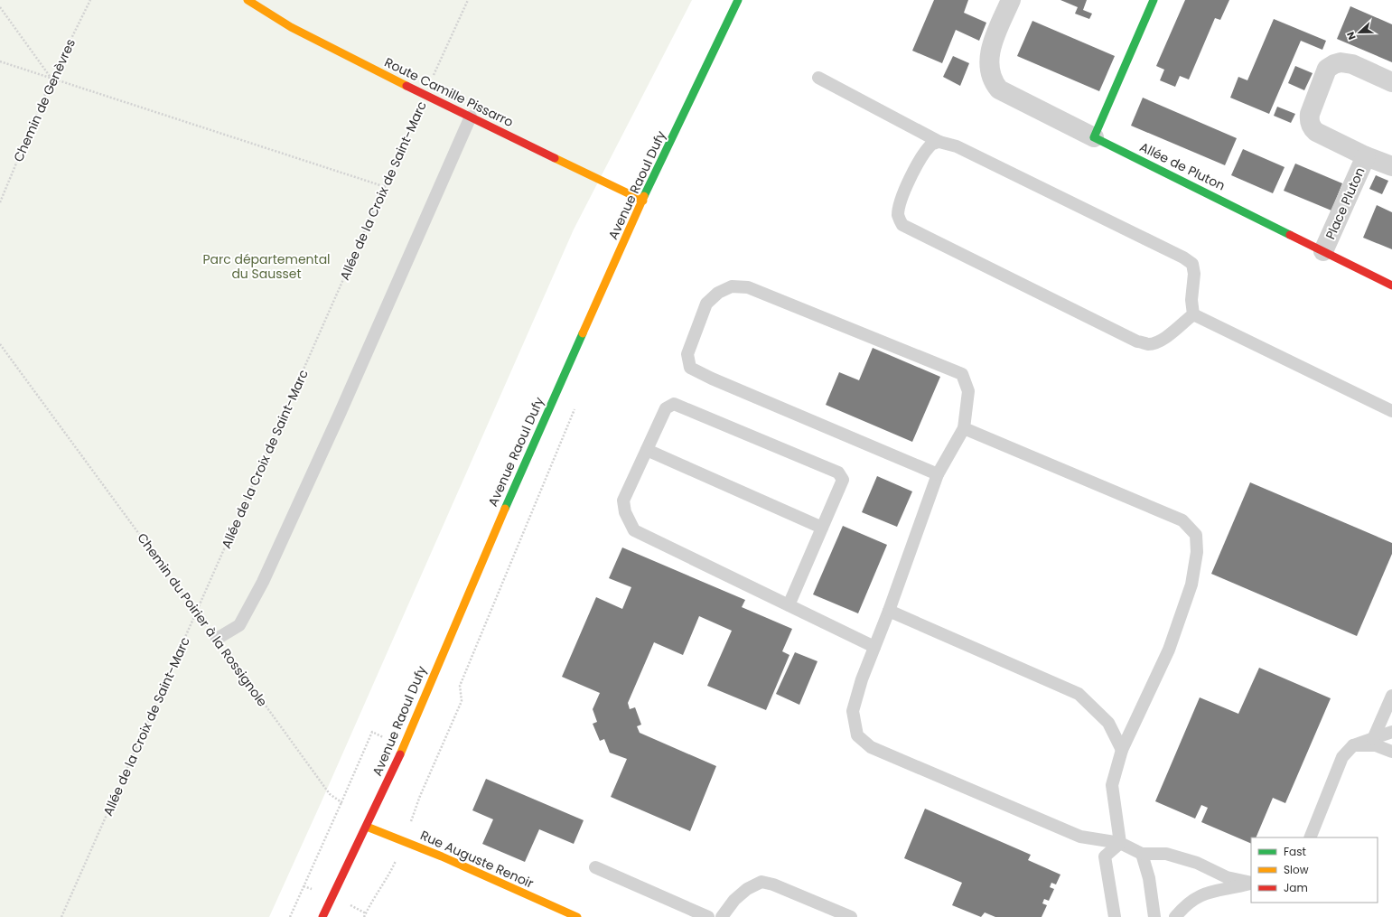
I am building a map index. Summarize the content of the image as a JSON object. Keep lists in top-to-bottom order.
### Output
{
  "streets": {
    "street": [
      "Route Camille Pissarro",
      "Allée de Pluton",
      "Avenue Raoul Dufy",
      "Place Pluton",
      "Rue Auguste Renoir"
    ],
    "path": ["Chemin de Genèvres", "Allée de la Croix de Saint-Marc", "Chemin du Poirier à la Rossignole"]
  },
  "crossings": [
    ["Route Camille Pissarro", "Avenue Raoul Dufy"],
    ["Route Camille Pissarro", "Allée de la Croix de Saint-Marc"],
    ["Allée de Pluton", "Place Pluton"],
    ["Avenue Raoul Dufy", "Rue Auguste Renoir"],
    ["Allée de la Croix de Saint-Marc", "Chemin du Poirier à la Rossignole"]
  ],
  "parks": ["Parc départemental du Sausset"],
  "legend": ["Fast", "Slow", "Jam"],
  "north": "left"
}
